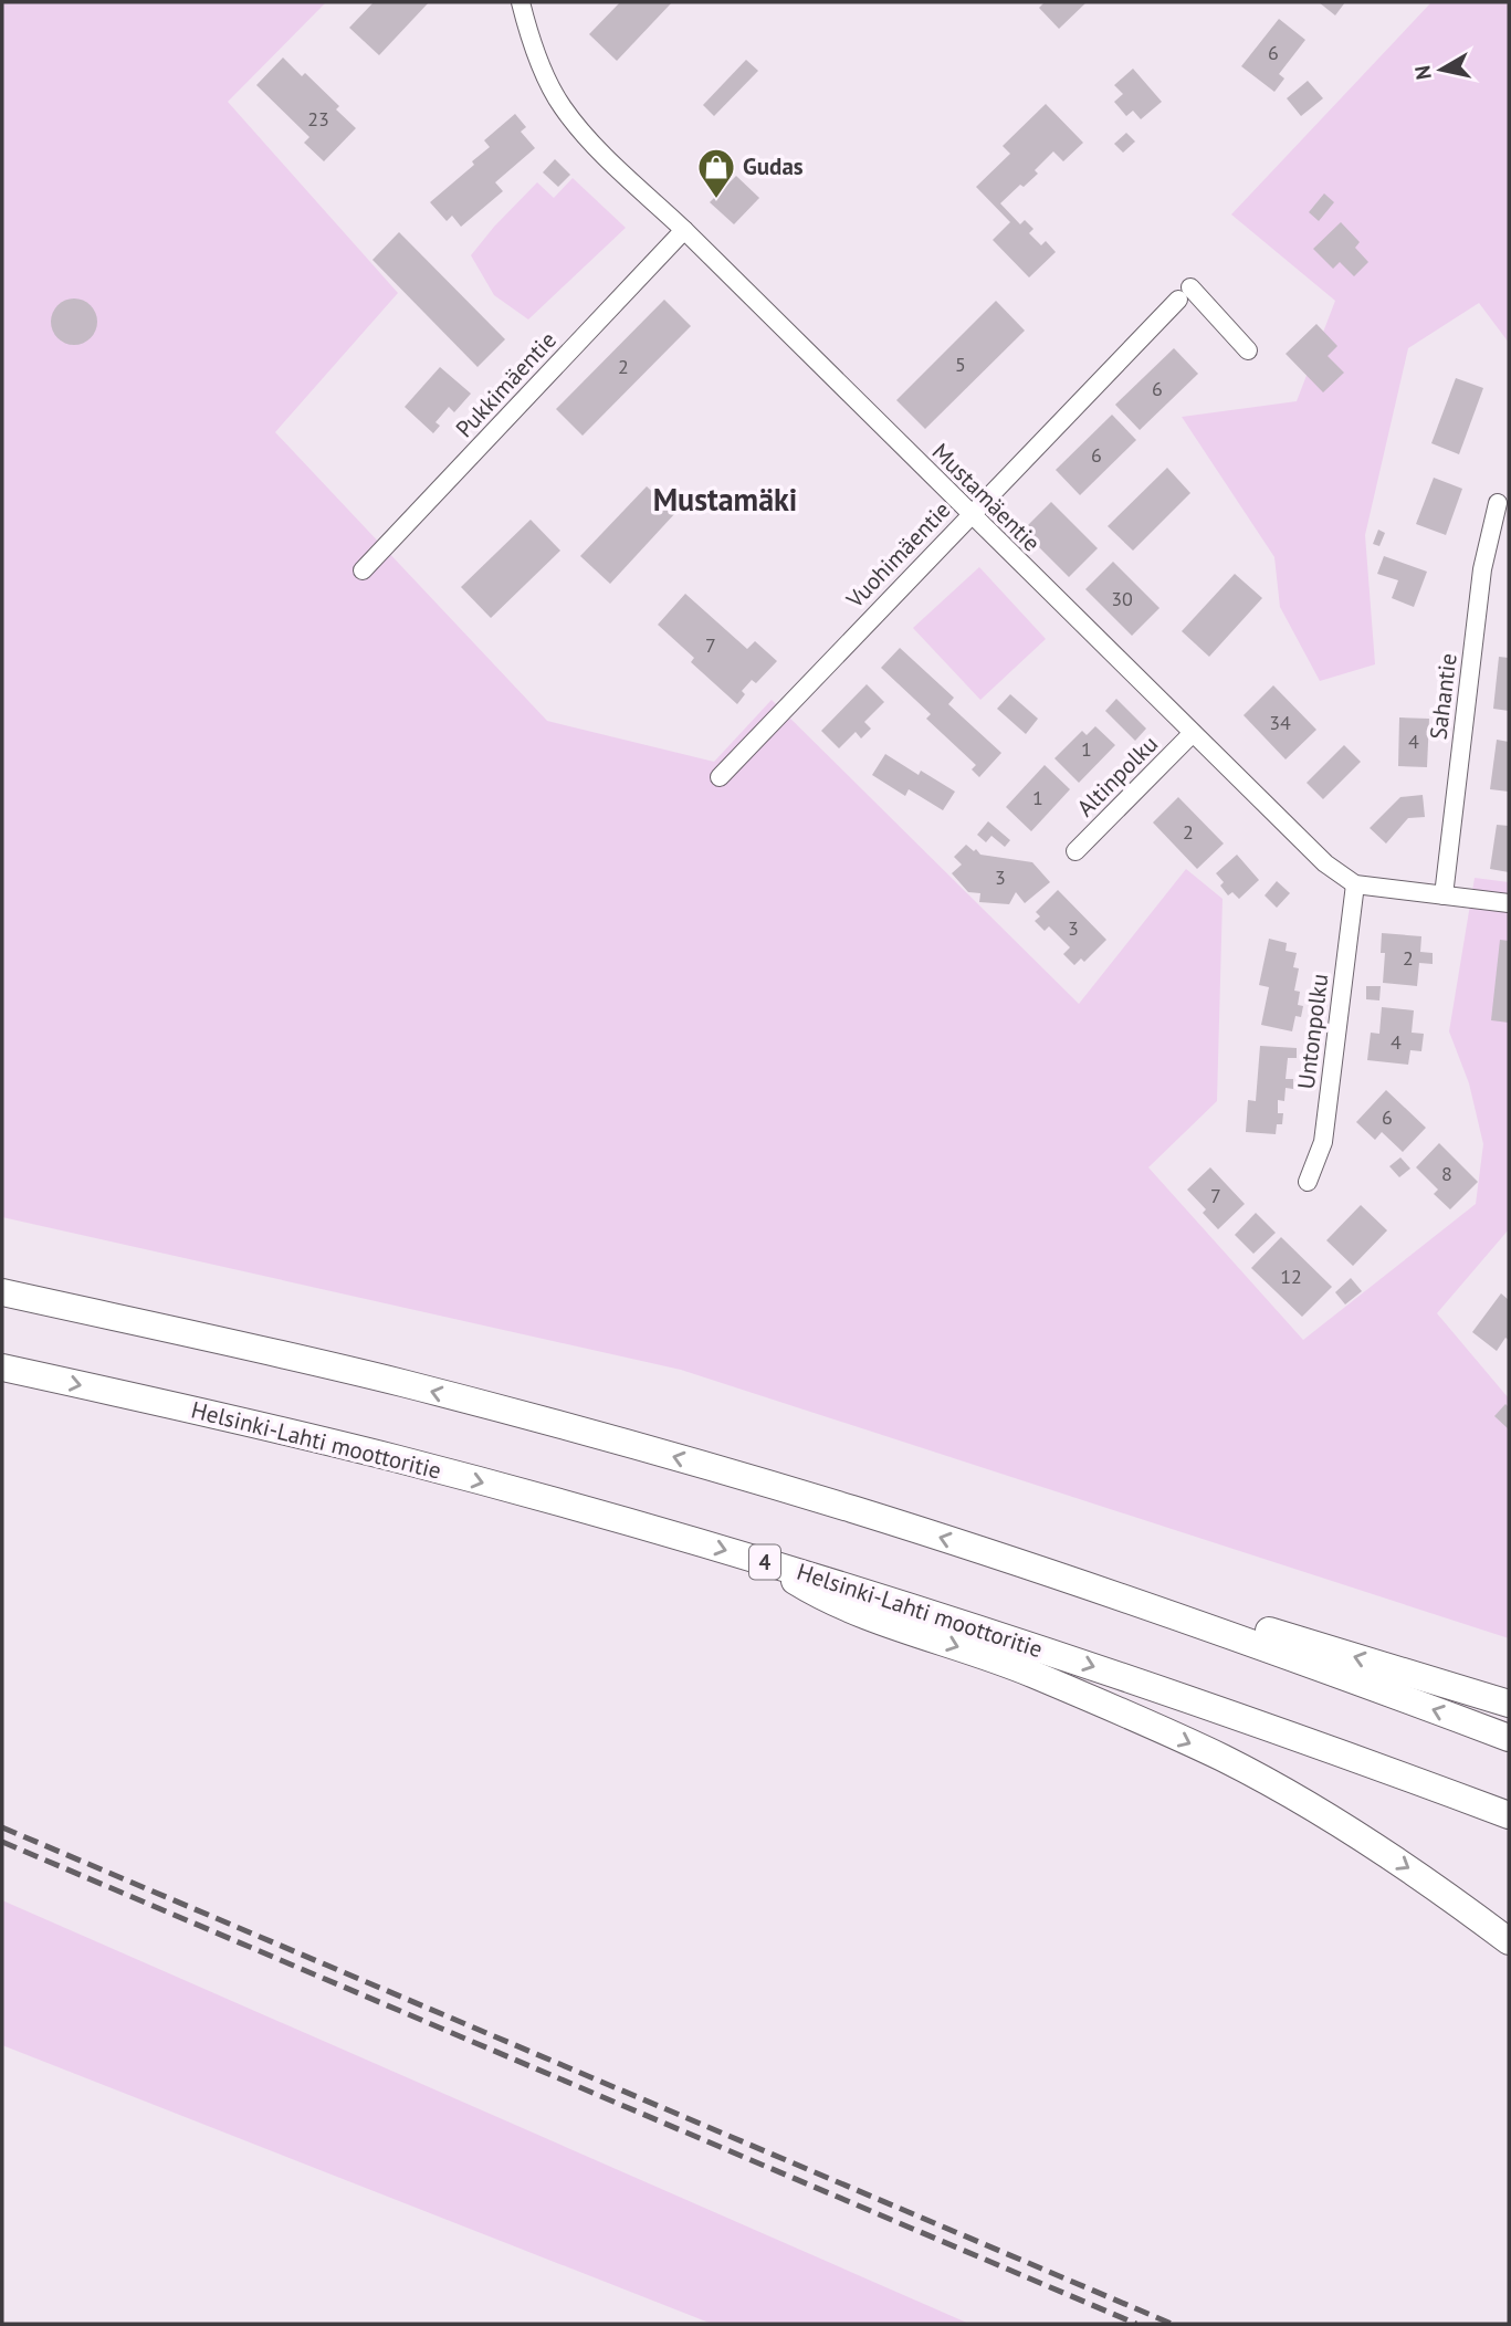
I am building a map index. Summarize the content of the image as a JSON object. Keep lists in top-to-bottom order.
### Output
{
  "streets": {
    "highway": ["Helsinki-Lahti moottoritie", "4"],
    "street": [
      "Pukkimäentie",
      "Mustamäentie",
      "Vuohimäentie",
      "Sahantie",
      "Altinpolku",
      "Untonpolku"
    ]
  },
  "crossings": [
    ["Pukkimäentie", "Mustamäentie"],
    ["Mustamäentie", "Vuohimäentie"],
    ["Mustamäentie", "Sahantie"],
    ["Mustamäentie", "Altinpolku"],
    ["Mustamäentie", "Untonpolku"]
  ],
  "districts": ["Mustamäki"],
  "places": {
    "shop": ["Gudas"]
  },
  "house_numbers": [
    "6",
    "23",
    "5",
    "2",
    "6",
    "6",
    "30",
    "7",
    "34",
    "4",
    "1",
    "1",
    "2",
    "3",
    "3",
    "2",
    "4",
    "6",
    "8",
    "7",
    "12"
  ],
  "north": "left"
}
